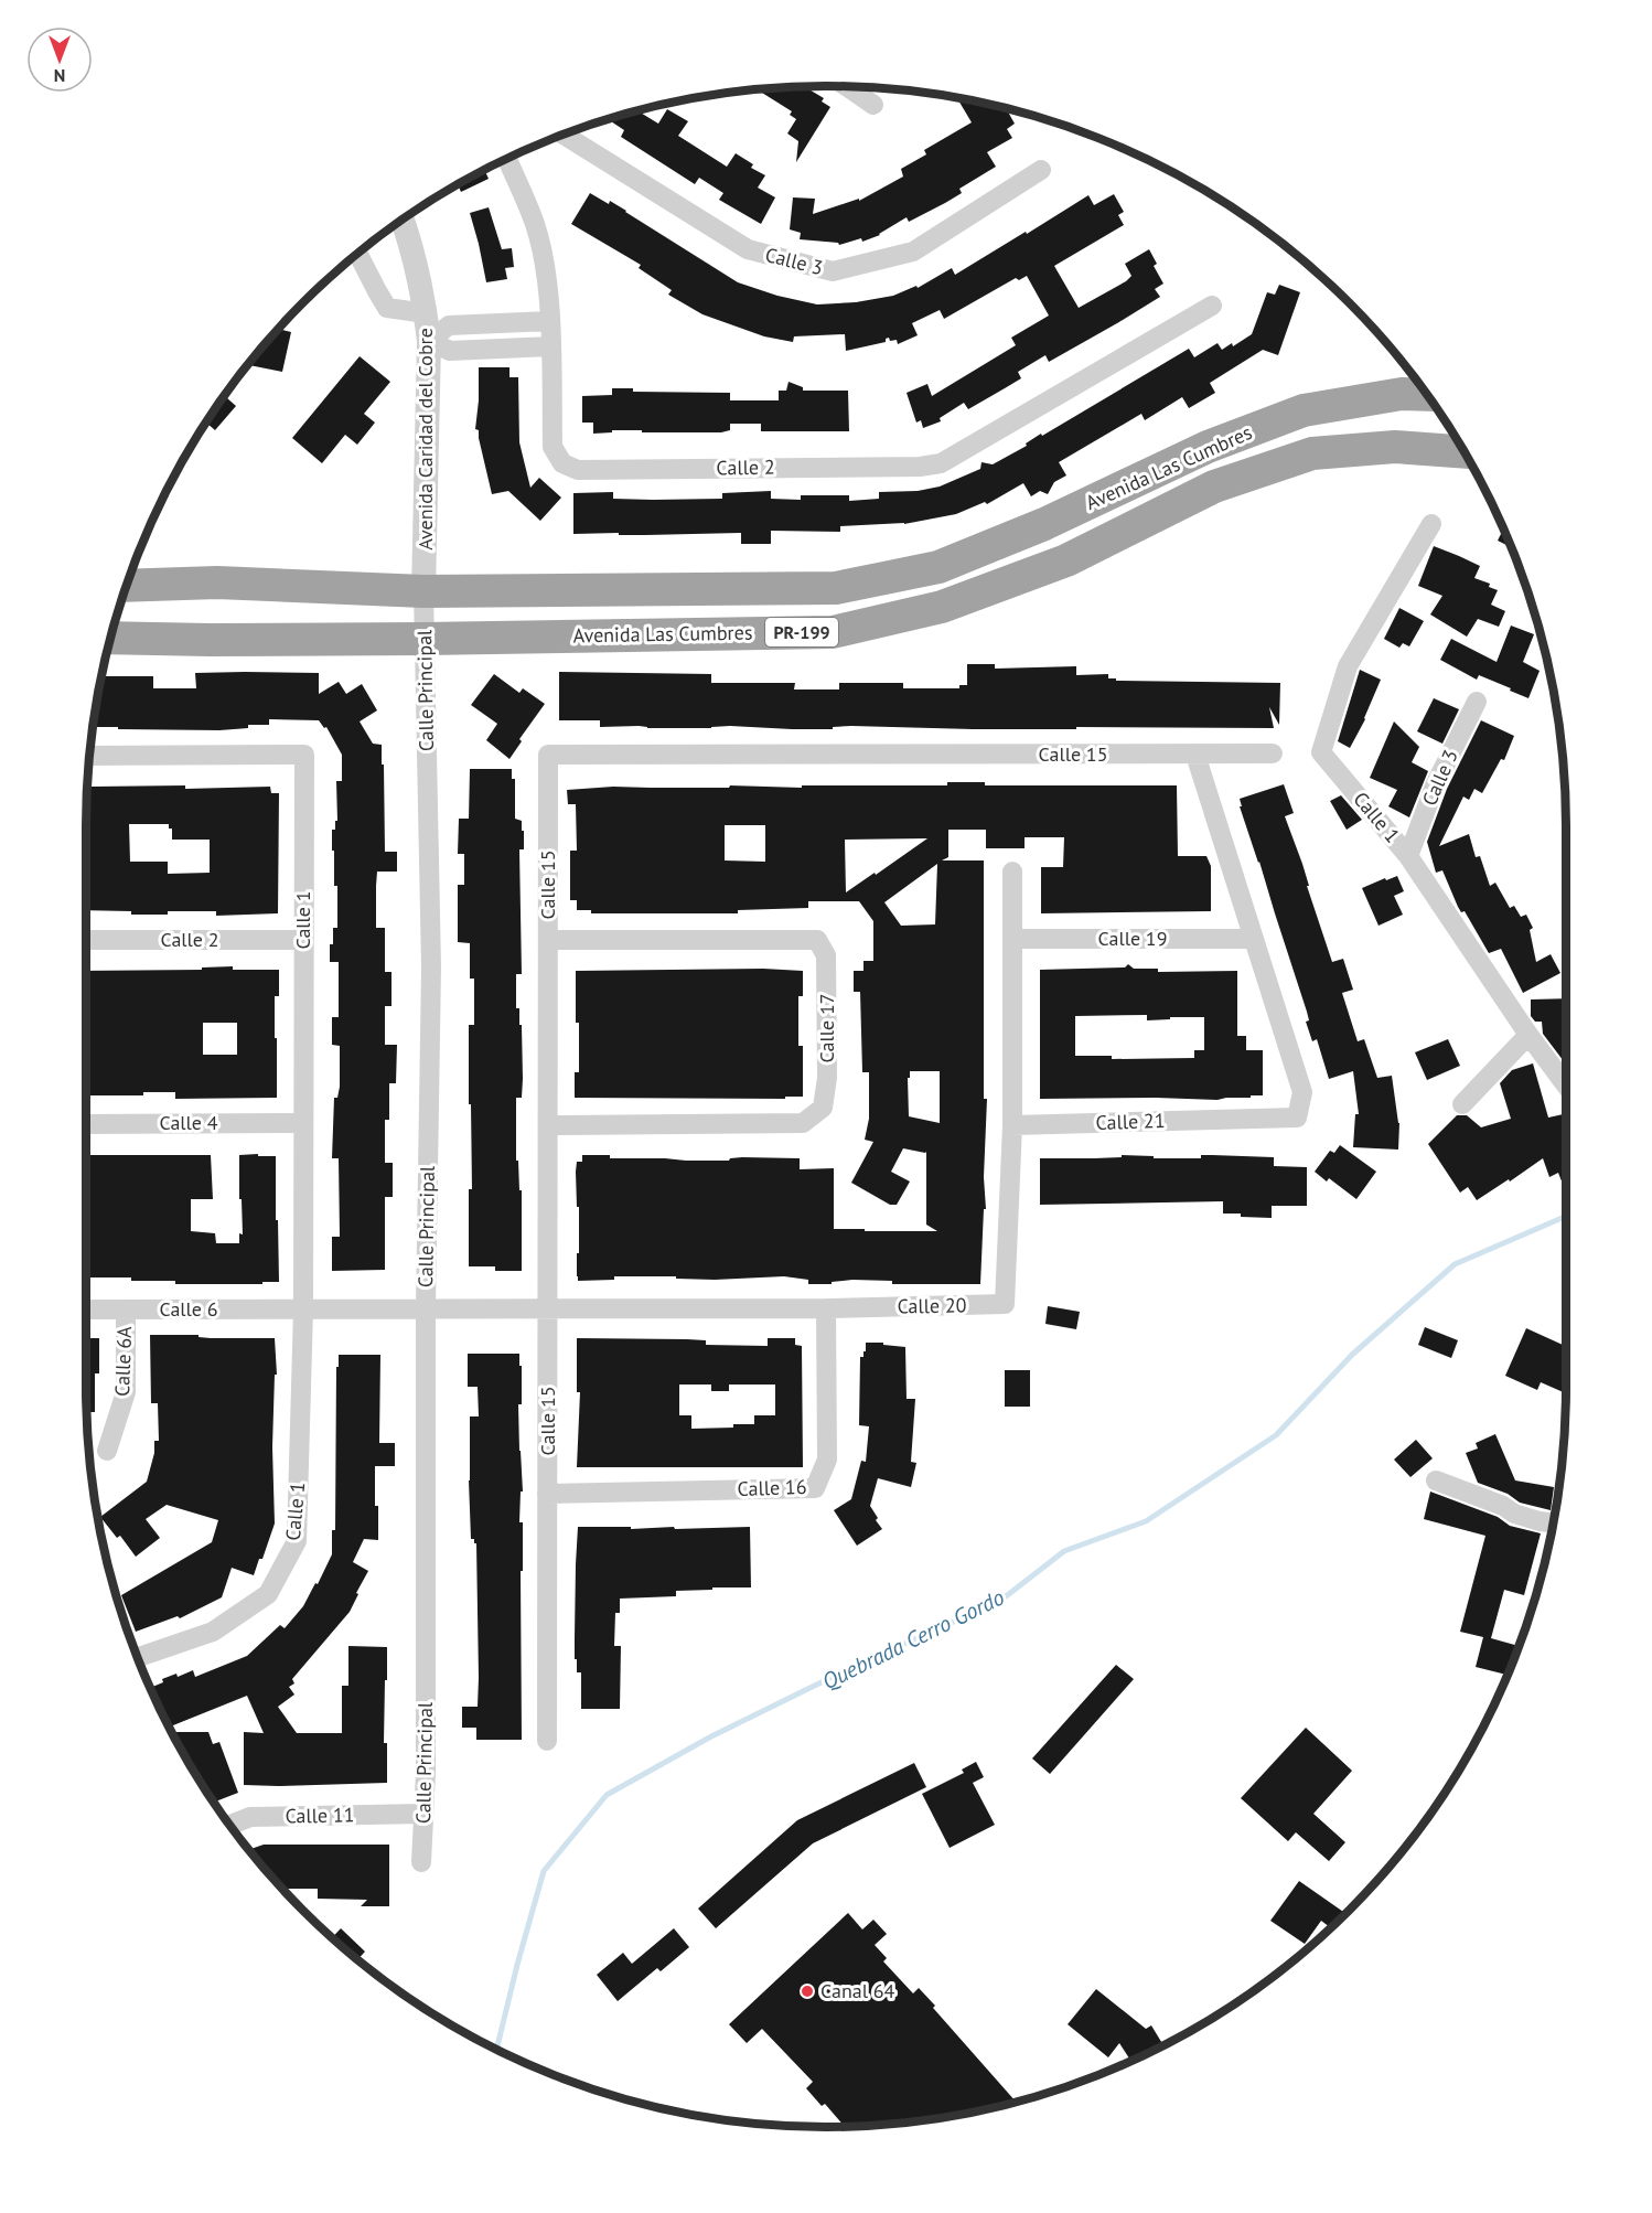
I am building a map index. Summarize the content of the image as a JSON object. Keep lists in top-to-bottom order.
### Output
{
  "streets": {
    "highway": ["Avenida Las Cumbres", "PR-199"],
    "street": [
      "Calle 3",
      "Avenida Caridad del Cobre",
      "Calle 2",
      "Calle Principal",
      "Calle 15",
      "Calle 1",
      "Calle 19",
      "Calle 17",
      "Calle 21",
      "Calle 4",
      "Calle 20",
      "Calle 6",
      "Calle 6A",
      "Calle 16",
      "Calle 11"
    ]
  },
  "crossings": [
    ["Calle 3", "Calle 1"],
    ["Avenida Caridad del Cobre", "Avenida Las Cumbres"],
    ["Avenida Caridad del Cobre", "Calle Principal"],
    ["Calle 2", "Calle 1"],
    ["Avenida Las Cumbres", "Calle Principal"],
    ["Calle Principal", "Calle 20"],
    ["Calle Principal", "Calle 11"],
    ["Calle 15", "Calle 17"],
    ["Calle 15", "Calle 20"],
    ["Calle 15", "Calle 16"],
    ["Calle 1", "Calle 4"],
    ["Calle 1", "Calle 6"],
    ["Calle 19", "Calle 21"],
    ["Calle 19", "Calle 20"],
    ["Calle 21", "Calle 20"],
    ["Calle 20", "Calle 16"],
    ["Calle 6", "Calle 6A"]
  ],
  "water": ["Quebrada Cerro Gordo"],
  "places": ["Canal 64"],
  "north": "bottom"
}
